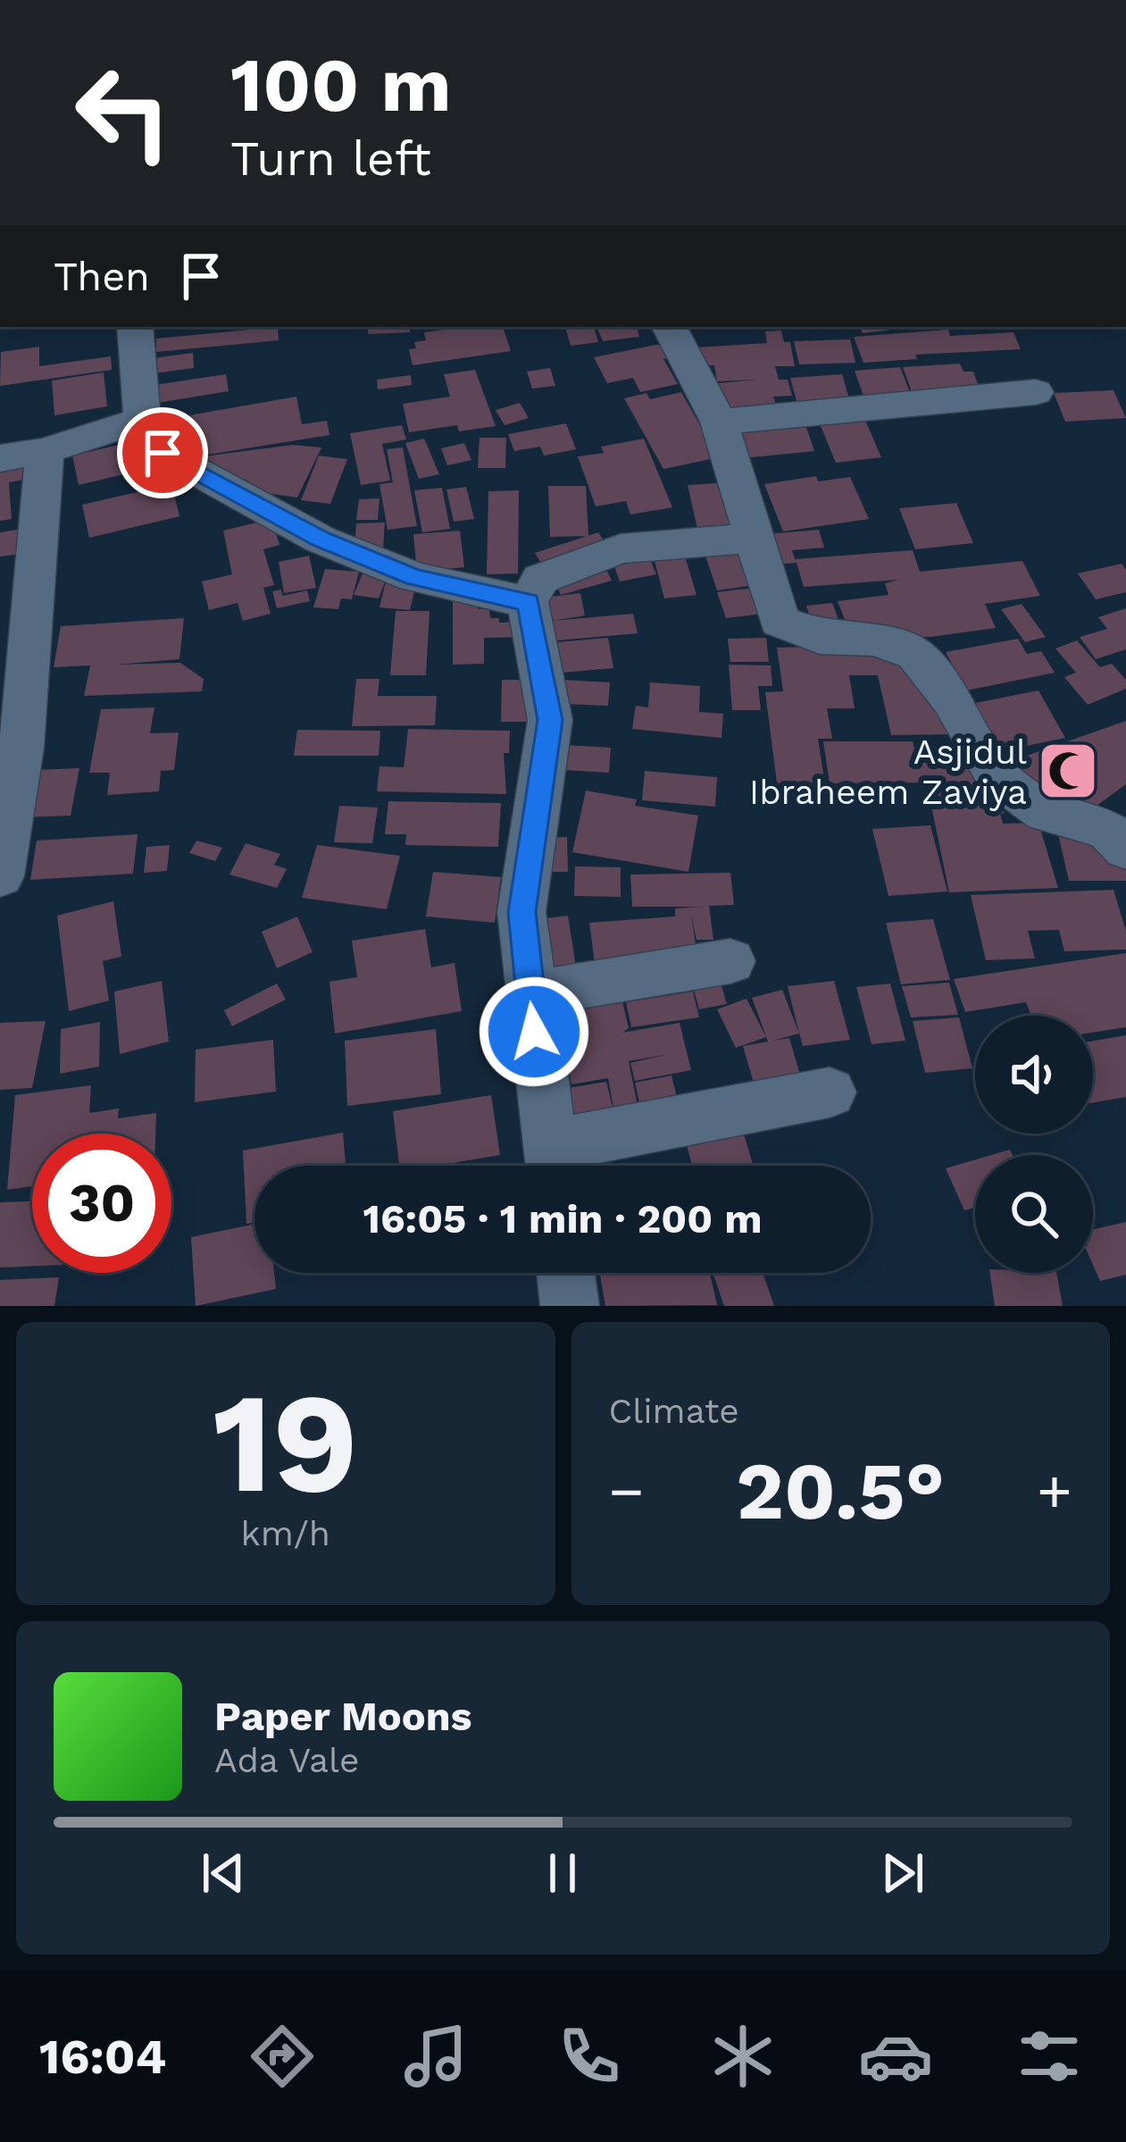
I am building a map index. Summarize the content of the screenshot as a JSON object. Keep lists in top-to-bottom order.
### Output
{
  "places": {
    "mosque": ["Asjidul Ibraheem Zaviya"]
  },
  "page": {
    "turn": ["100 m", "Turn left"],
    "then": "Then",
    "limit": "30",
    "trip": "16:05 · 1 min · 200 m",
    "tile": [
      ["19", "km/h"],
      "Climate"
    ],
    "heat": ["−", "20.5°", "+"],
    "song": ["Paper Moons", "Ada Vale"],
    "tabs": "16:04"
  }
}
